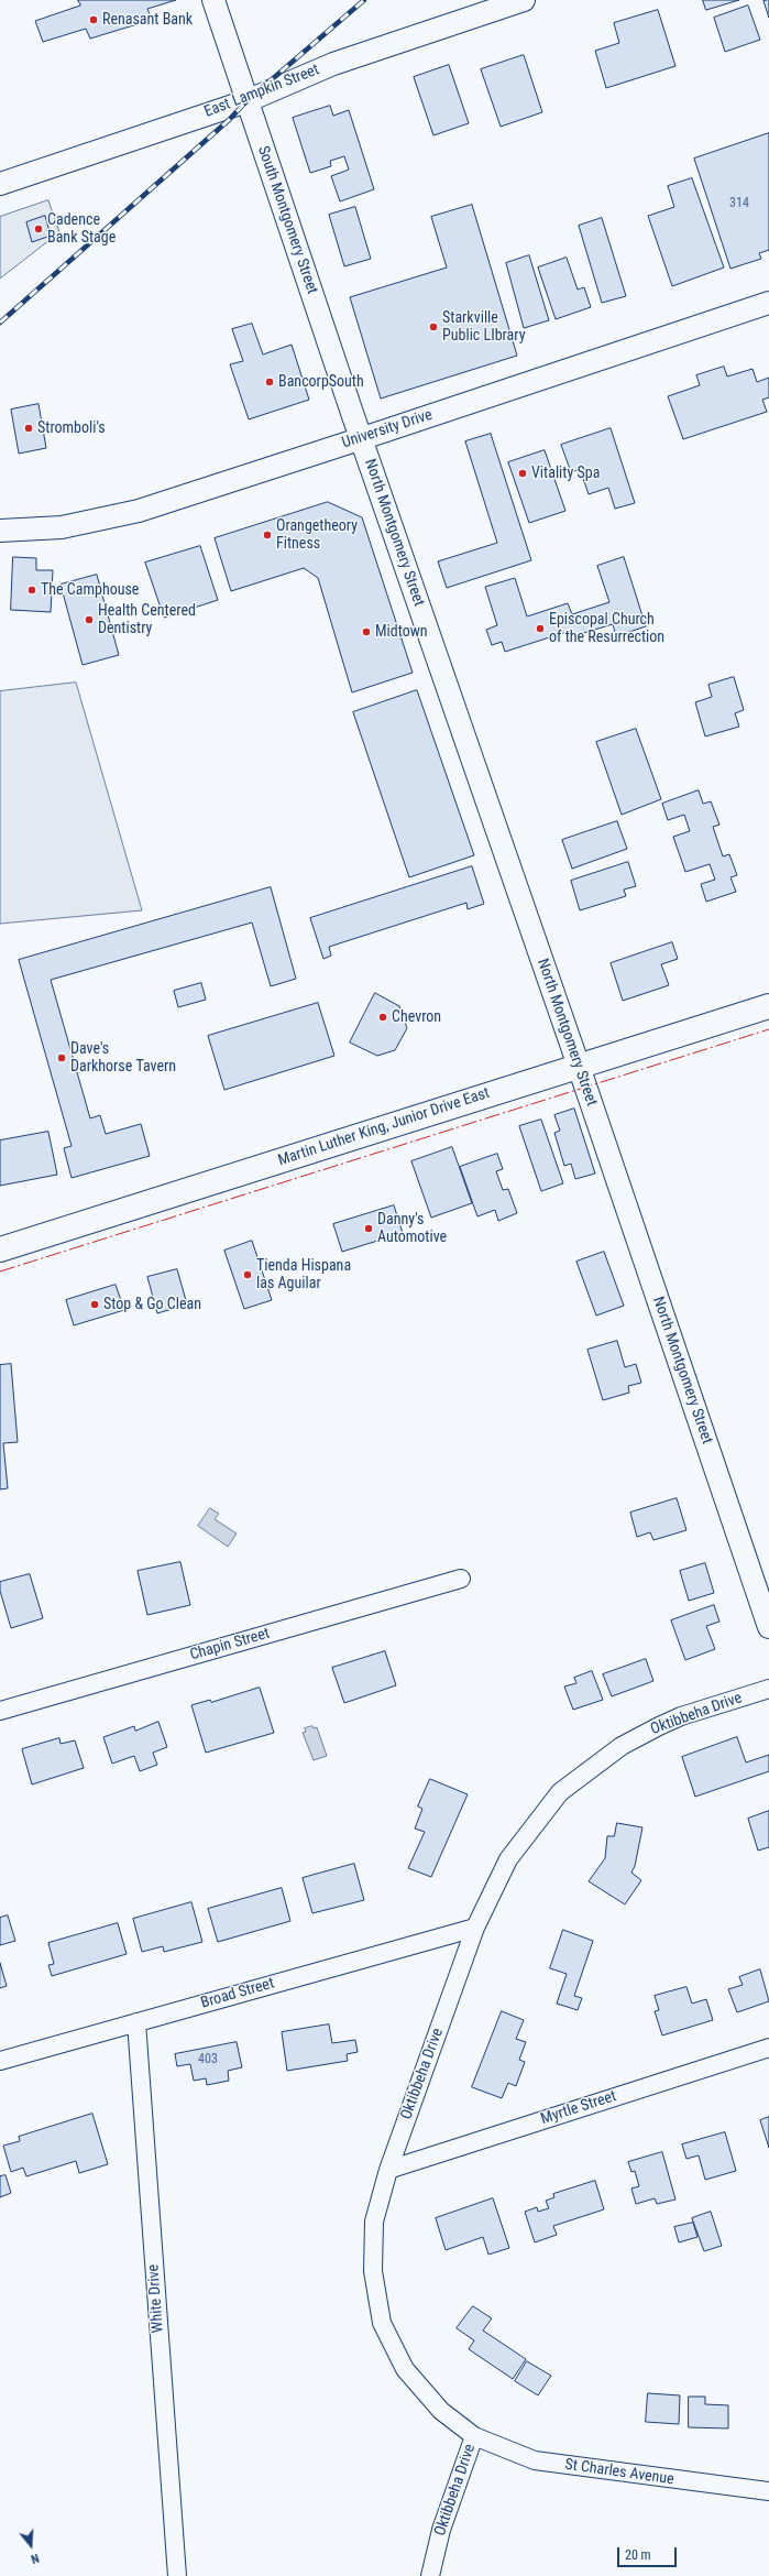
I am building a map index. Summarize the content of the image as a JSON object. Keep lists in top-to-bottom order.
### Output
{
  "streets": {
    "main road": ["Martin Luther King, Junior Drive East"],
    "street": [
      "East Lampkin Street",
      "South Montgomery Street",
      "University Drive",
      "North Montgomery Street",
      "Chapin Street",
      "Oktibbeha Drive",
      "Broad Street",
      "Myrtle Street",
      "White Drive",
      "St Charles Avenue"
    ]
  },
  "crossings": [
    ["East Lampkin Street", "South Montgomery Street"],
    ["South Montgomery Street", "University Drive"],
    ["South Montgomery Street", "North Montgomery Street"],
    ["University Drive", "North Montgomery Street"],
    ["North Montgomery Street", "Martin Luther King, Junior Drive East"],
    ["Oktibbeha Drive", "Broad Street"],
    ["Oktibbeha Drive", "Myrtle Street"],
    ["Oktibbeha Drive", "St Charles Avenue"],
    ["Broad Street", "White Drive"]
  ],
  "places": [
    "Renasant Bank",
    "Cadence Bank Stage",
    "Starkville Public LIbrary",
    "BancorpSouth",
    "Stromboli's",
    "Vitality Spa",
    "Orangetheory Fitness",
    "The Camphouse",
    "Health Centered Dentistry",
    "Episcopal Church of the Resurrection",
    "Midtown",
    "Chevron",
    "Dave's Darkhorse Tavern",
    "Danny's Automotive",
    "Tienda Hispana las Aguilar",
    "Stop & Go Clean"
  ],
  "house_numbers": ["314", "403"],
  "scale_bar": "20 m",
  "north": "bottom"
}
